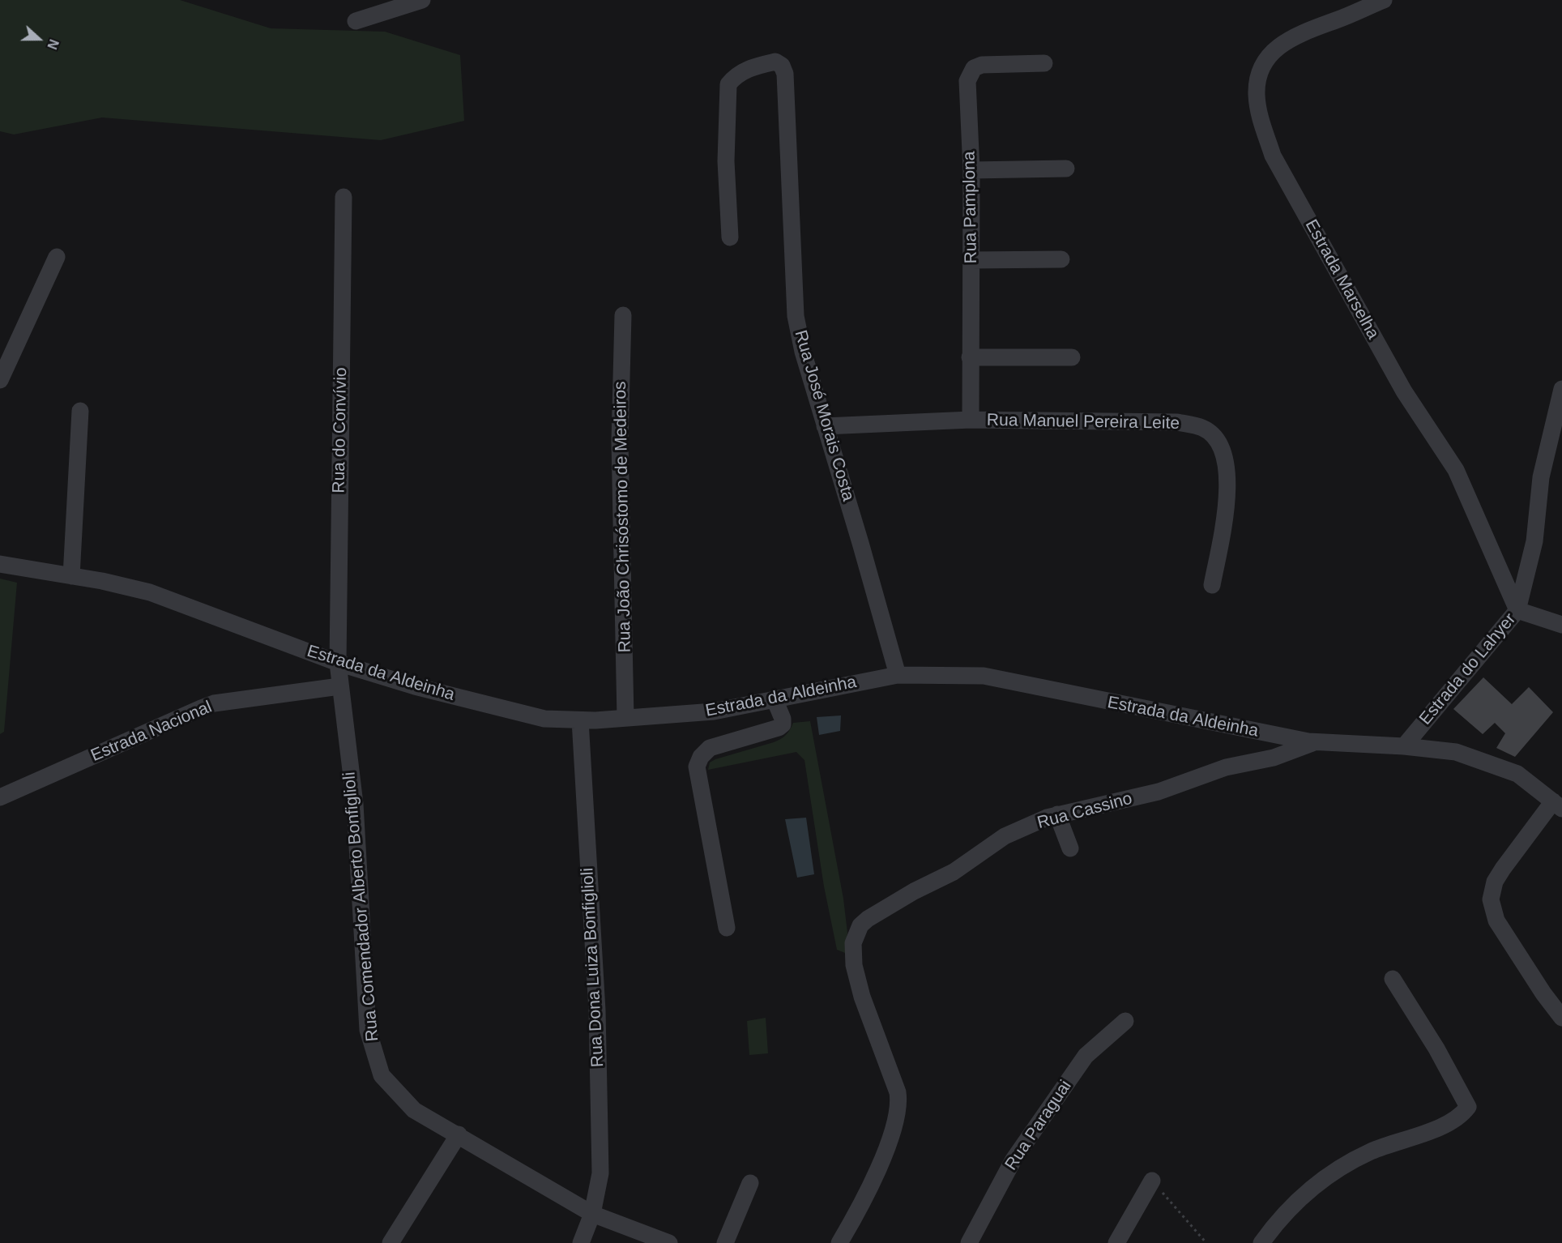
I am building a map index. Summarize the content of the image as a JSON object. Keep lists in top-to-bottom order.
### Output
{
  "streets": {
    "street": [
      "Rua Pamplona",
      "Estrada Marselha",
      "Rua José Morais Costa",
      "Rua Manuel Pereira Leite",
      "Rua do Convívio",
      "Rua João Chrisóstomo de Medeiros",
      "Estrada do Lahyer",
      "Estrada da Aldeinha",
      "Estrada Nacional",
      "Rua Cassino",
      "Rua Comendador Alberto Bonfiglioli",
      "Rua Dona Luiza Bonfiglioli",
      "Rua Paraguai"
    ]
  },
  "crossings": [
    ["Rua Pamplona", "Rua Manuel Pereira Leite"],
    ["Estrada Marselha", "Estrada do Lahyer"],
    ["Rua José Morais Costa", "Rua Manuel Pereira Leite"],
    ["Rua José Morais Costa", "Estrada da Aldeinha"],
    ["Rua do Convívio", "Estrada da Aldeinha"],
    ["Rua do Convívio", "Rua Comendador Alberto Bonfiglioli"],
    ["Rua João Chrisóstomo de Medeiros", "Estrada da Aldeinha"],
    ["Estrada do Lahyer", "Estrada da Aldeinha"],
    ["Estrada da Aldeinha", "Rua Cassino"],
    ["Estrada da Aldeinha", "Rua Comendador Alberto Bonfiglioli"],
    ["Estrada da Aldeinha", "Rua Dona Luiza Bonfiglioli"],
    ["Estrada Nacional", "Rua Comendador Alberto Bonfiglioli"],
    ["Rua Comendador Alberto Bonfiglioli", "Rua Dona Luiza Bonfiglioli"]
  ],
  "north": "right"
}
